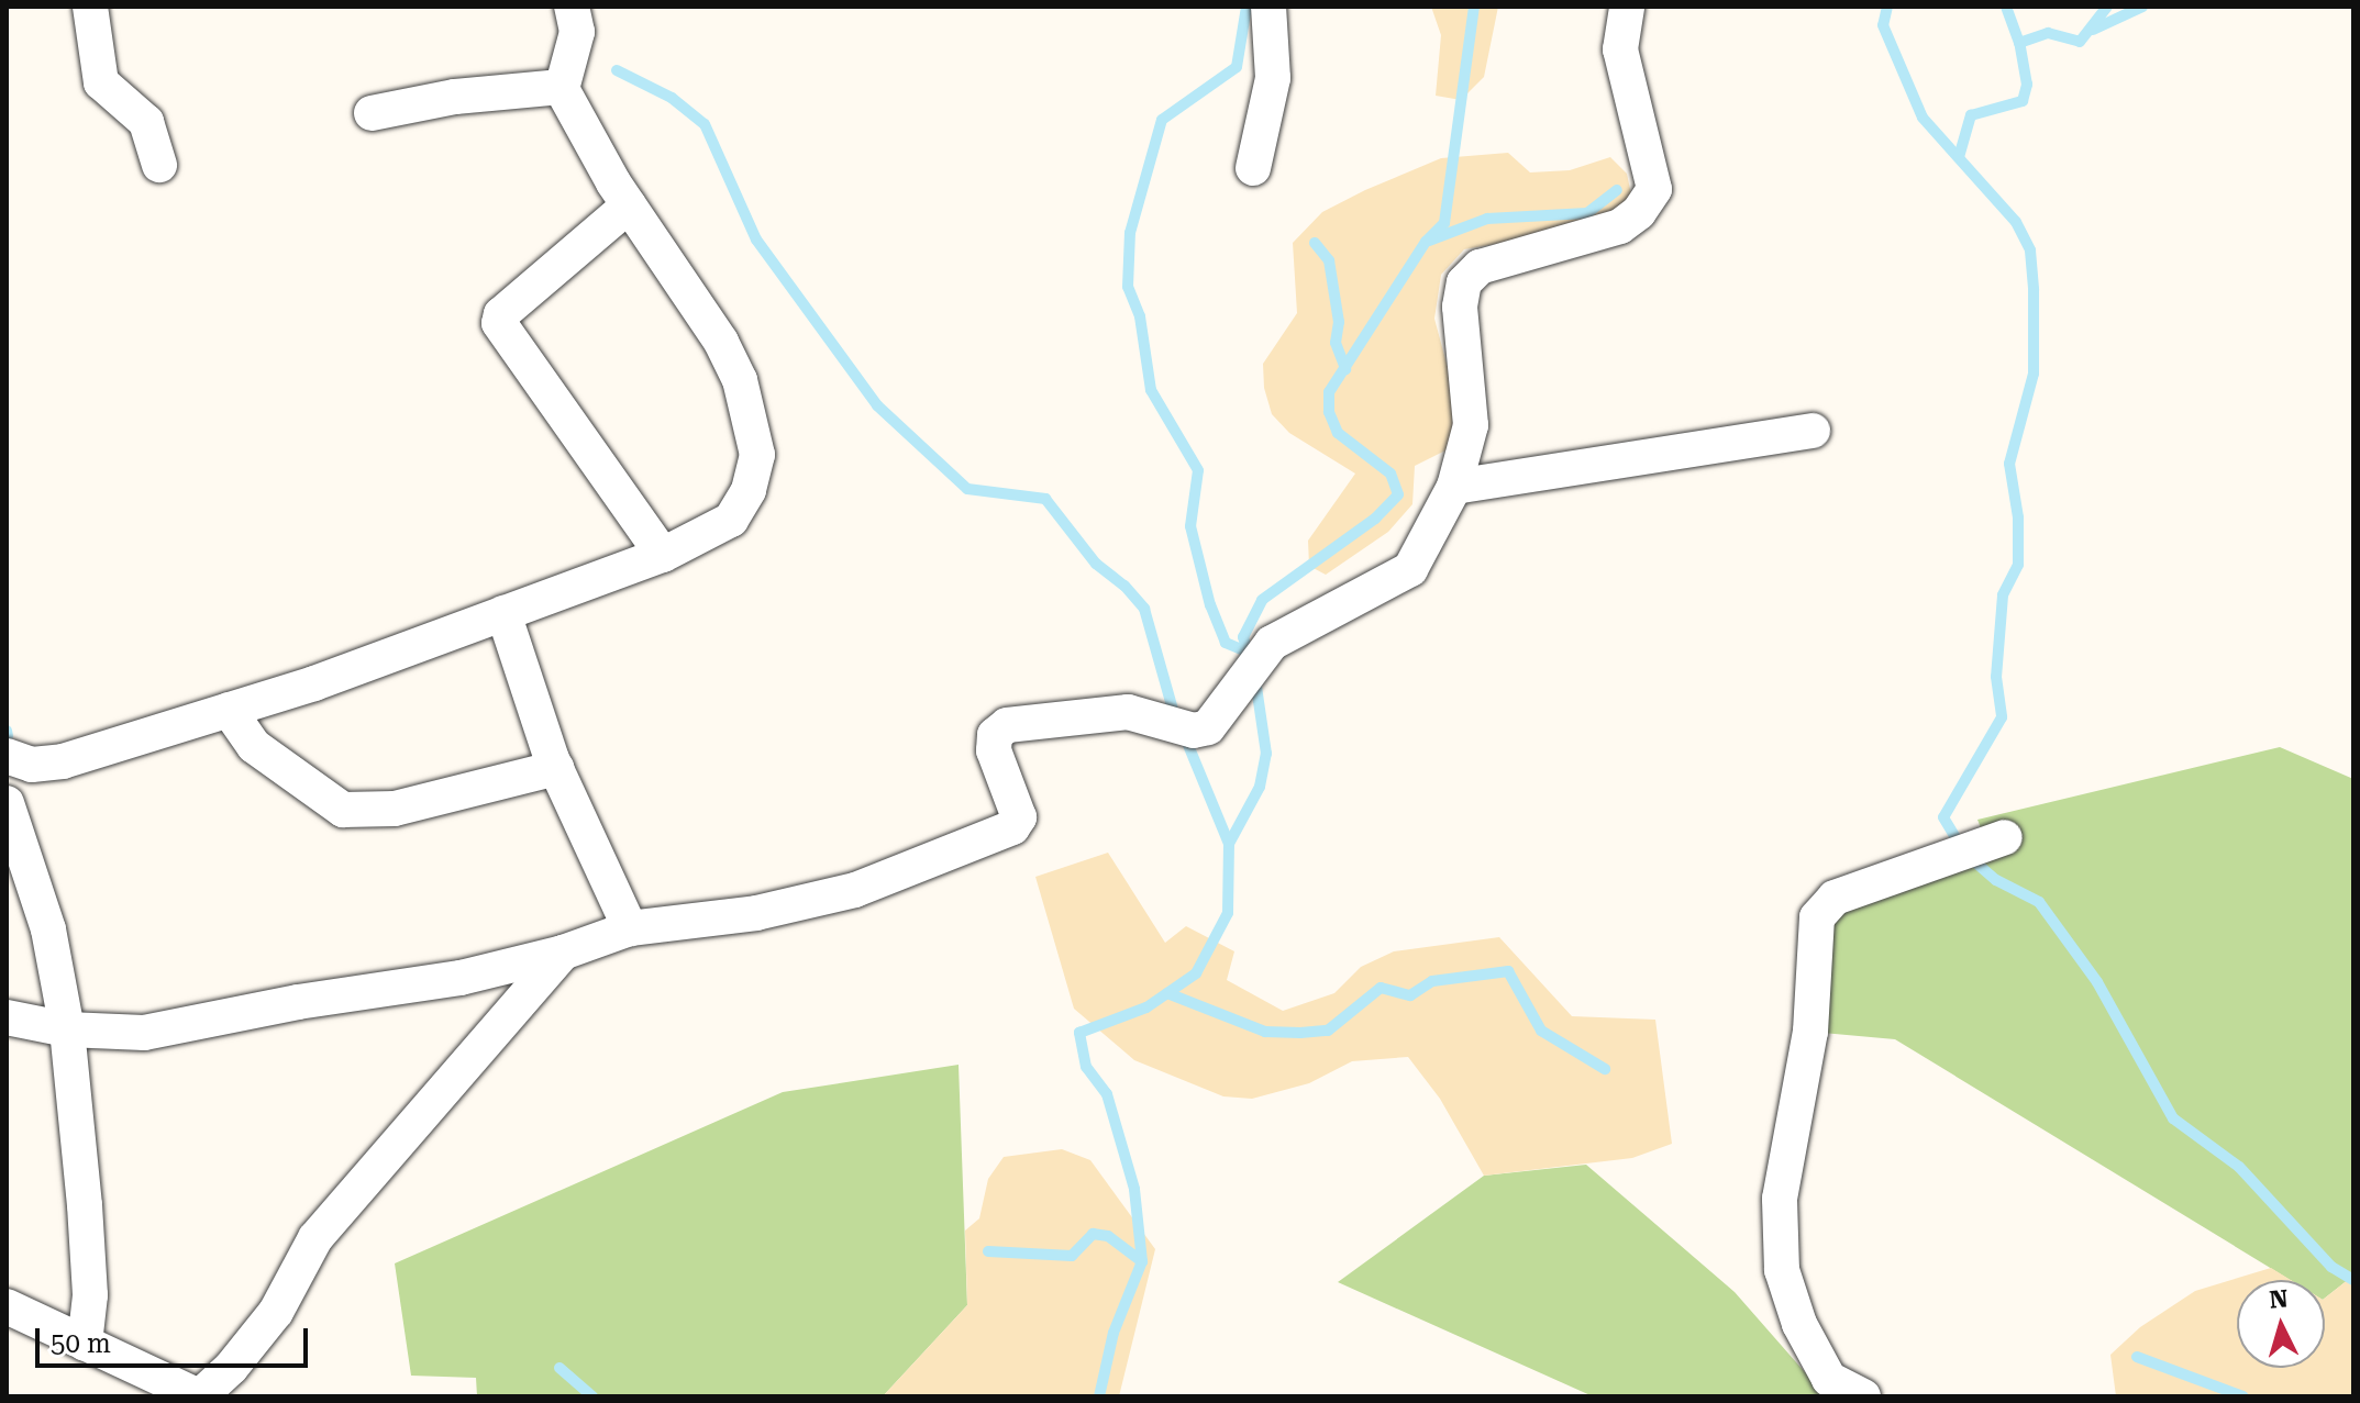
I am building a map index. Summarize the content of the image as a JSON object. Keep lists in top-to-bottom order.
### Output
{
  "scale_bar": "50 m",
  "north": "top"
}
